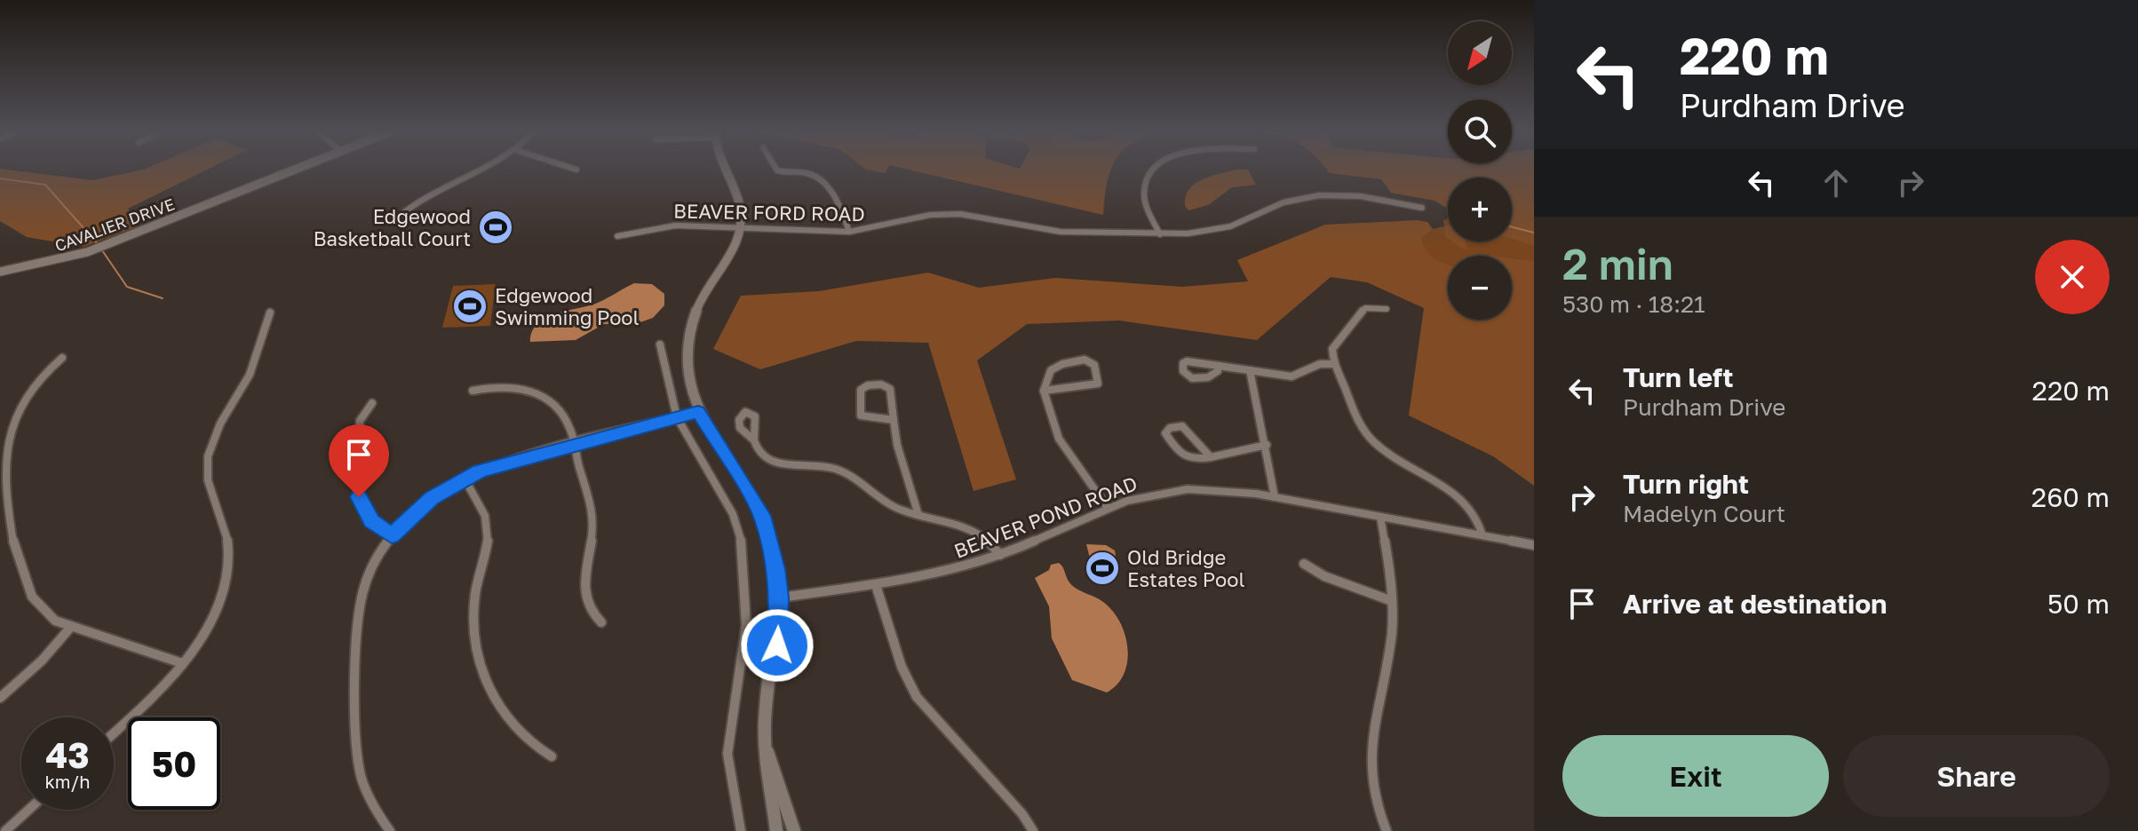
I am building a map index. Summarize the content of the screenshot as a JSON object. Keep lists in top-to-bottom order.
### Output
{
  "streets": {
    "main road": ["CAVALIER DRIVE"],
    "street": ["BEAVER FORD ROAD", "BEAVER POND ROAD"]
  },
  "places": {
    "sports": ["Edgewood Basketball Court", "Edgewood Swimming Pool", "Old Bridge Estates Pool"]
  },
  "north": "bottom left",
  "page": {
    "turn": ["220 m", "Purdham Drive"],
    "map_buttons": ["+", "−"],
    "heading": ["2 min", "530 m · 18:21"],
    "list": [
      {
        "name": "Turn left",
        "note": "Purdham Drive",
        "value": "220 m"
      },
      {
        "name": "Turn right",
        "note": "Madelyn Court",
        "value": "260 m"
      },
      {
        "name": "Arrive at destination",
        "value": "50 m"
      }
    ],
    "speed": "43 km/h",
    "limit": "50",
    "buttons": ["Exit", "Share"]
  }
}
